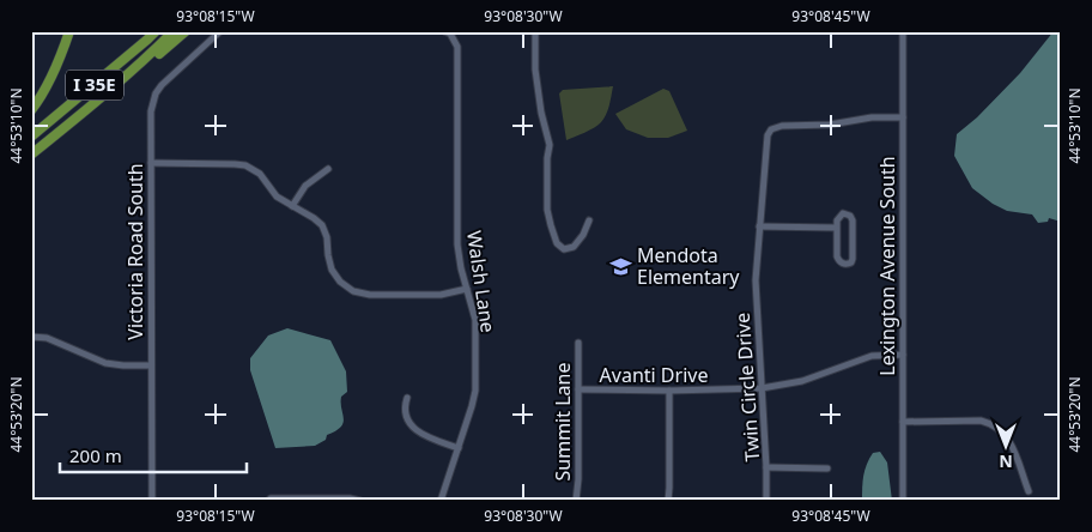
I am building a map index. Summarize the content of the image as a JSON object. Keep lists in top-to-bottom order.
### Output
{
  "streets": {
    "highway": ["I 35E"],
    "street": [
      "Victoria Road South",
      "Lexington Avenue South",
      "Walsh Lane",
      "Avanti Drive",
      "Twin Circle Drive",
      "Summit Lane"
    ]
  },
  "crossings": [
    ["Lexington Avenue South", "Avanti Drive"],
    ["Lexington Avenue South", "Twin Circle Drive"],
    ["Avanti Drive", "Twin Circle Drive"],
    ["Avanti Drive", "Summit Lane"]
  ],
  "places": {
    "school or university": ["Mendota Elementary"]
  },
  "scale_bar": "200 m",
  "north": "bottom",
  "coordinates": [
    "93°08'15\"W",
    "93°08'30\"W",
    "93°08'45\"W",
    "44°53'10\"N",
    "44°53'20\"N"
  ]
}
